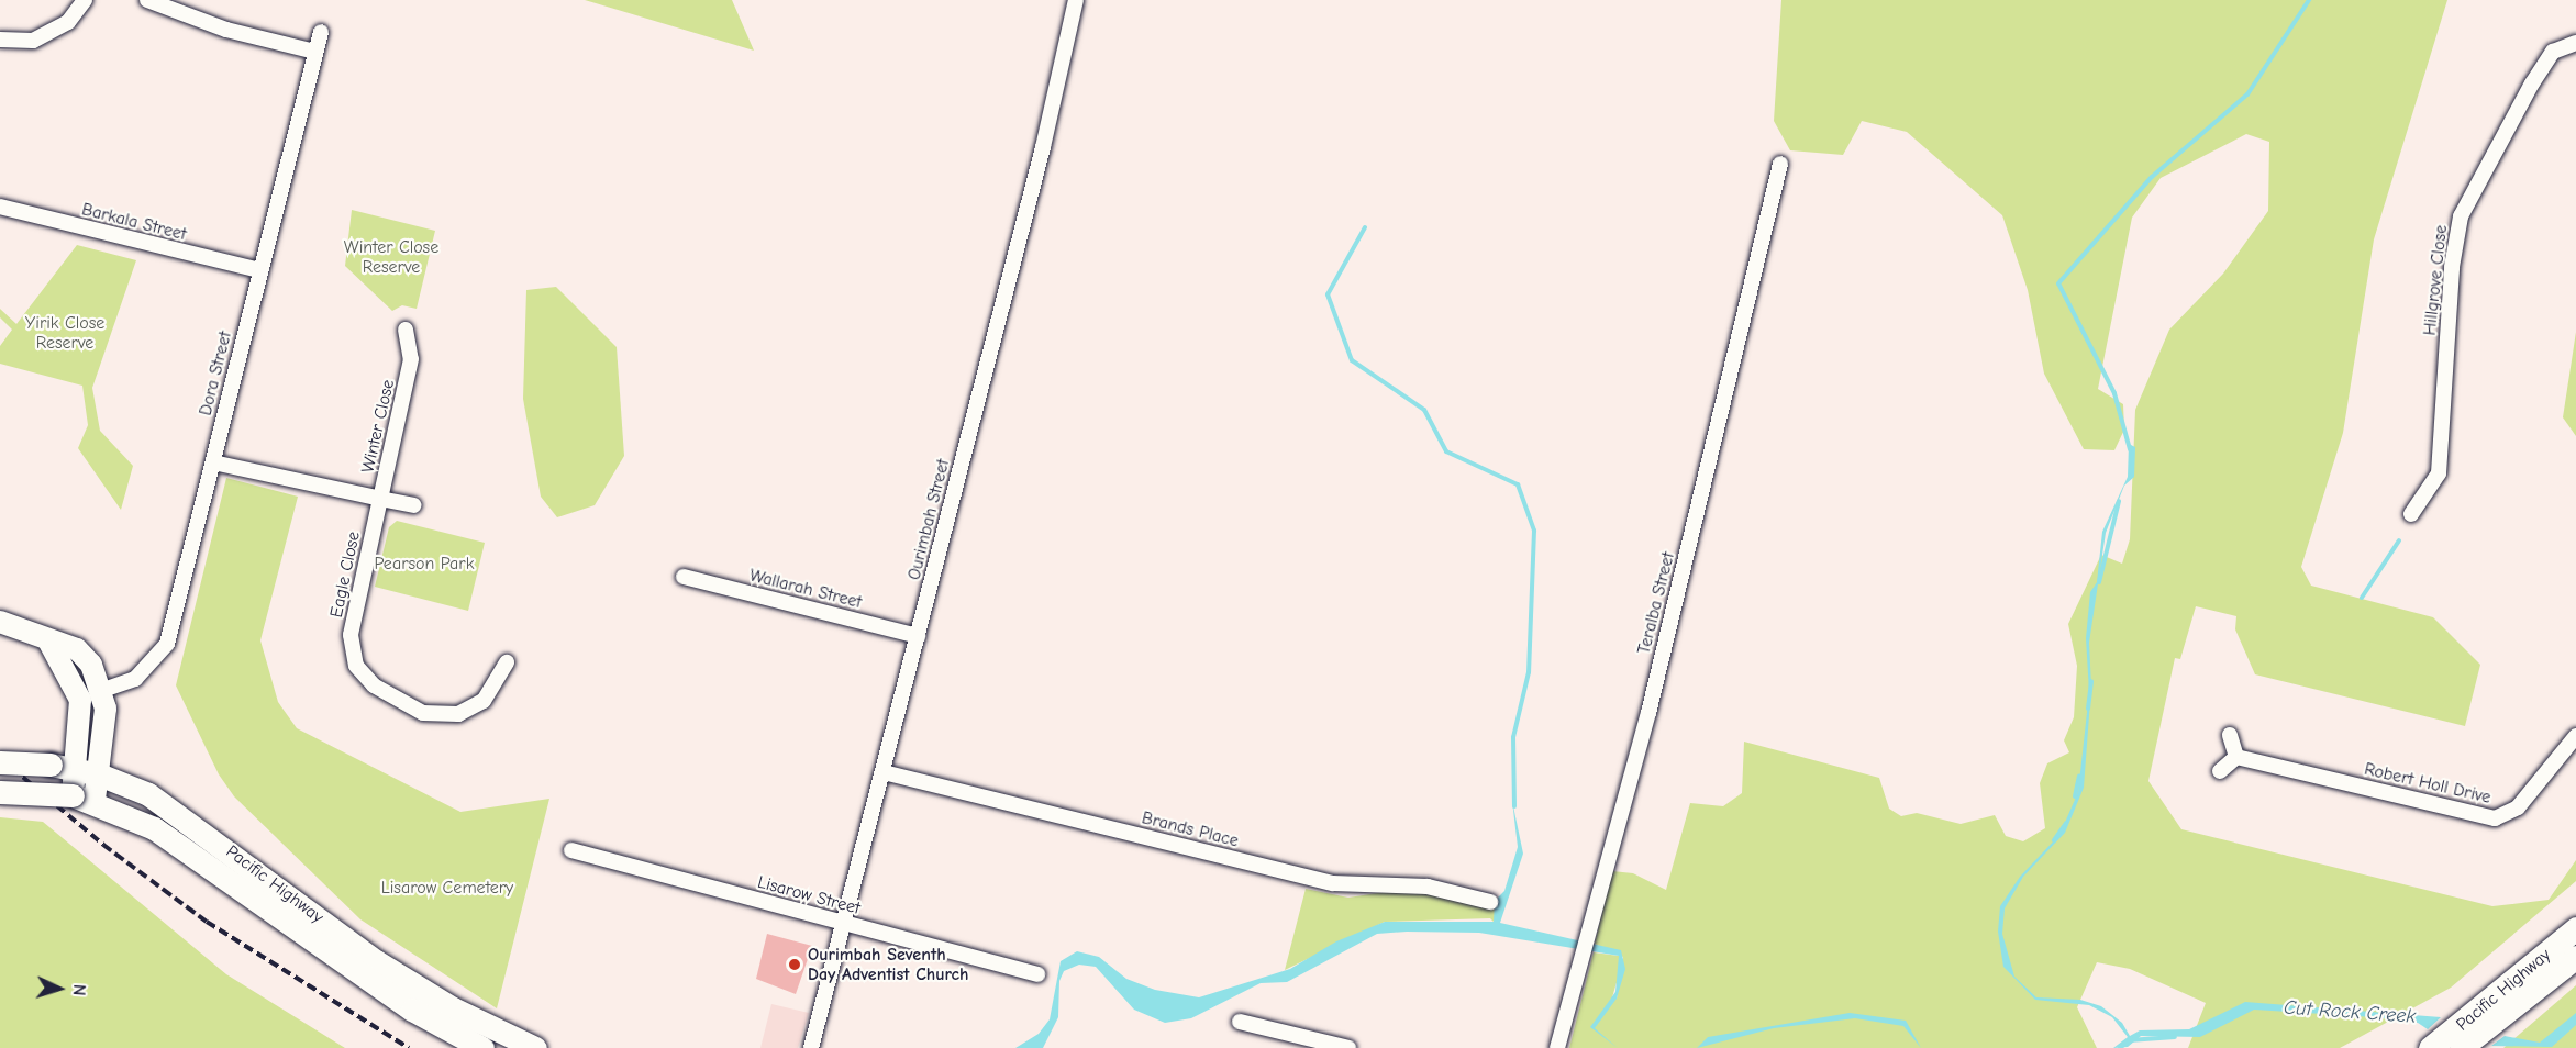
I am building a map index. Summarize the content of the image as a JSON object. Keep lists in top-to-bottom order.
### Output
{
  "streets": {
    "main road": ["Pacific Highway"],
    "street": [
      "Barkala Street",
      "Hillgrove Close",
      "Dora Street",
      "Winter Close",
      "Ourimbah Street",
      "Eagle Close",
      "Wallarah Street",
      "Teralba Street",
      "Robert Holl Drive",
      "Brands Place",
      "Lisarow Street"
    ]
  },
  "crossings": [
    ["Barkala Street", "Dora Street"],
    ["Winter Close", "Eagle Close"],
    ["Ourimbah Street", "Wallarah Street"],
    ["Ourimbah Street", "Brands Place"],
    ["Ourimbah Street", "Lisarow Street"]
  ],
  "water": ["Cut Rock Creek"],
  "parks": [
    "Winter Close Reserve",
    "Yirik Close Reserve",
    "Pearson Park",
    "Lisarow Cemetery"
  ],
  "places": ["Ourimbah Seventh Day Adventist Church"],
  "north": "right"
}
